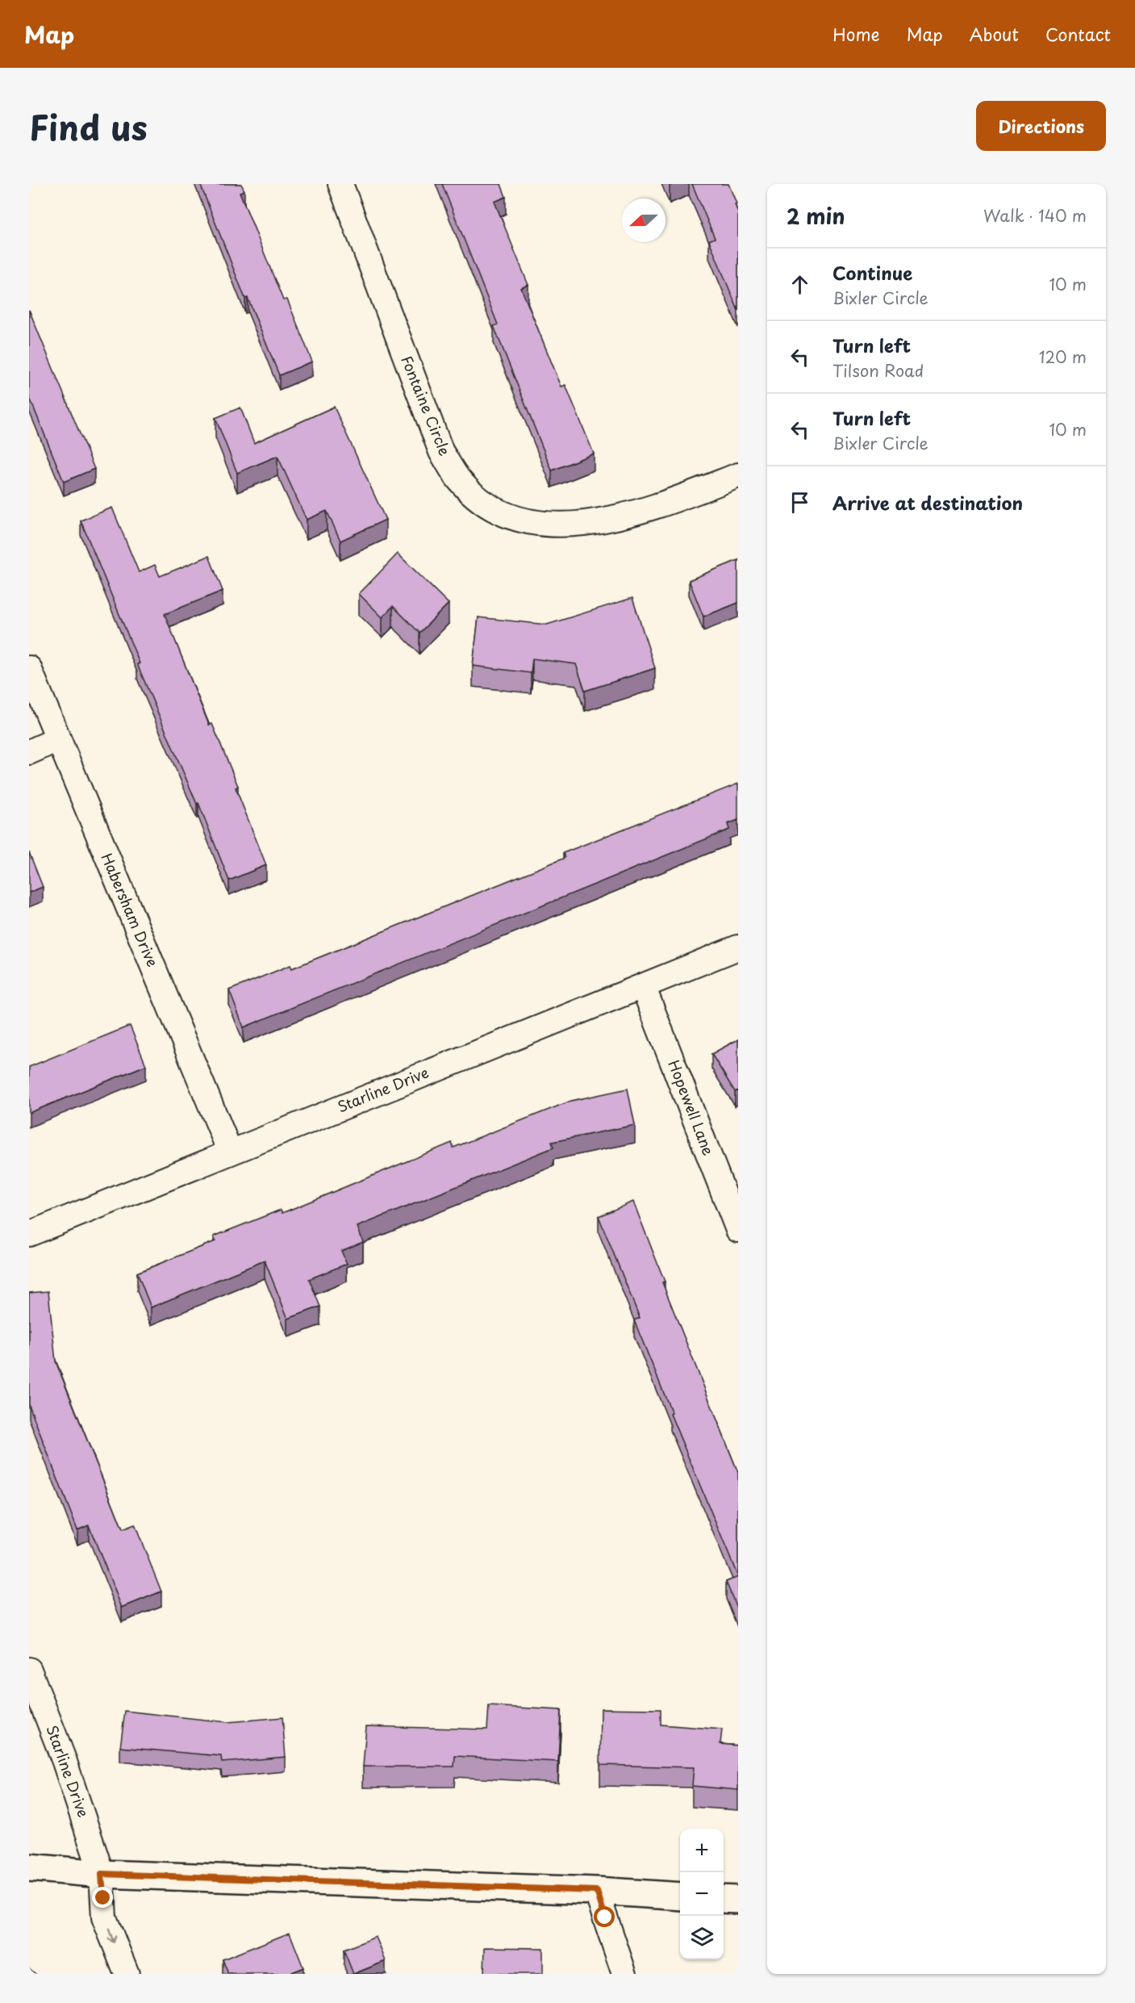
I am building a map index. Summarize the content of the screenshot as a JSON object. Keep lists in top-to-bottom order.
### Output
{
  "streets": {
    "street": [
      "Fontaine Circle",
      "Habersham Drive",
      "Starline Drive",
      "Hopewell Lane"
    ]
  },
  "crossings": [
    ["Habersham Drive", "Starline Drive"],
    ["Starline Drive", "Hopewell Lane"]
  ],
  "north": "left",
  "page": {
    "header": "Map",
    "nav": [
      "Home",
      "Map",
      "About",
      "Contact"
    ],
    "title": "Find us",
    "buttons": "Directions",
    "heading": ["2 min", "Walk · 140 m"],
    "list": [
      ["Continue", "Bixler Circle", "10 m"],
      ["Turn left", "Tilson Road", "120 m"],
      ["Turn left", "Bixler Circle", "10 m"],
      "Arrive at destination"
    ],
    "map_buttons": ["+", "−"]
  }
}
